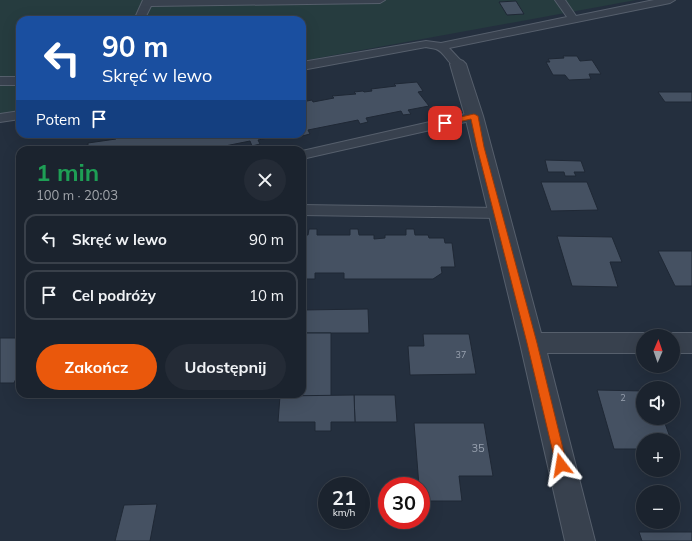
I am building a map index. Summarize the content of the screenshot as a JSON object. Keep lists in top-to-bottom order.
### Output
{
  "house_numbers": ["37", "2", "35"],
  "north": "top",
  "page": {
    "turn": ["90 m", "Skręć w lewo"],
    "then": "Potem",
    "heading": ["1 min", "100 m · 20:03"],
    "list": [
      {
        "name": "Skręć w lewo",
        "value": "90 m"
      },
      {
        "name": "Cel podróży",
        "value": "10 m"
      }
    ],
    "map_buttons": ["+", "−"],
    "buttons": ["Zakończ", "Udostępnij"],
    "speed": "21 km/h",
    "limit": "30"
  }
}
